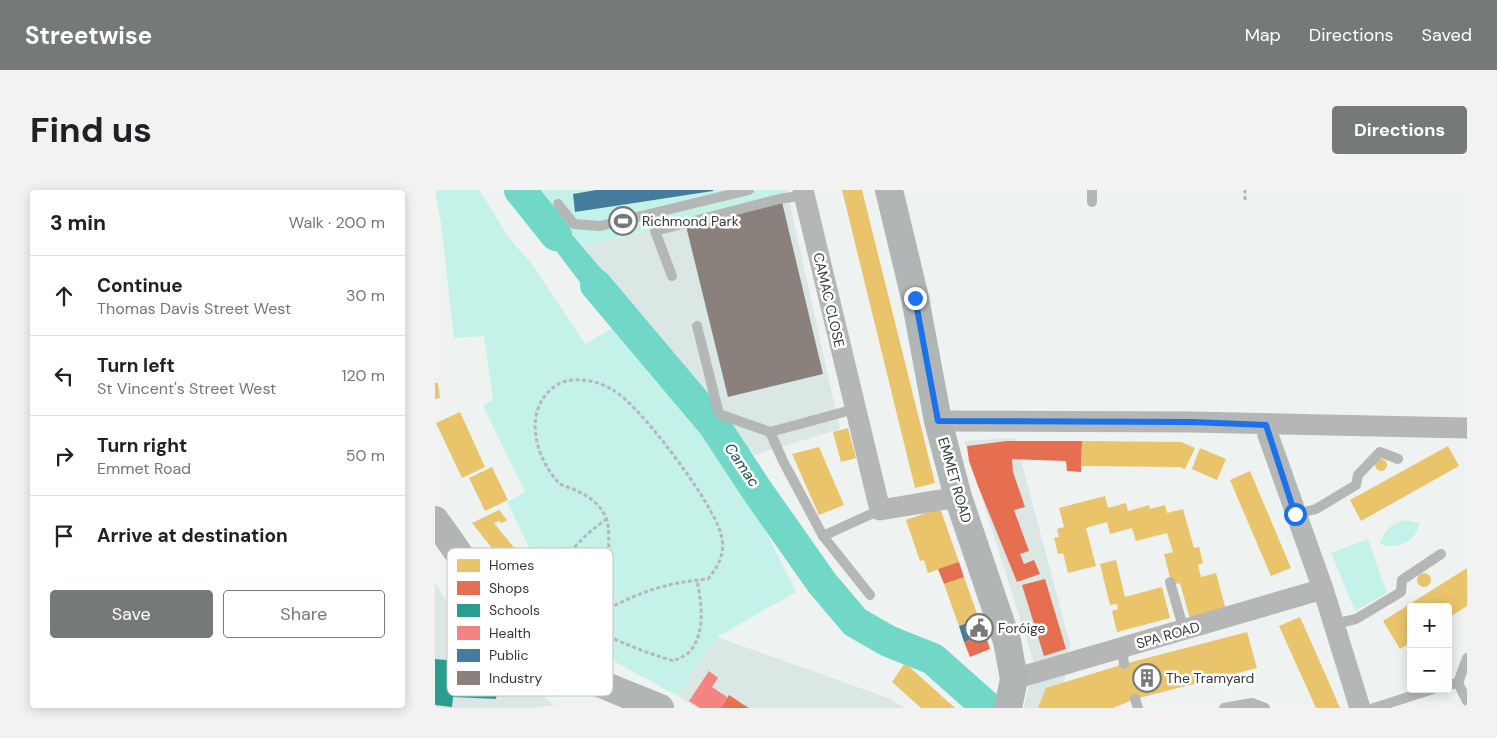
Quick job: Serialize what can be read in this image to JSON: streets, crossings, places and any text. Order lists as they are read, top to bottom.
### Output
{
  "streets": {
    "main road": ["EMMET ROAD"],
    "street": ["CAMAC CLOSE", "SPA ROAD"]
  },
  "crossings": [
    ["EMMET ROAD", "SPA ROAD"]
  ],
  "water": ["Camac"],
  "places": {
    "sports": ["Richmond Park"],
    "public building": ["Foróige"],
    "building": ["The Tramyard"]
  },
  "legend": [
    "Homes",
    "Shops",
    "Schools",
    "Health",
    "Public",
    "Industry"
  ],
  "page": {
    "header": "Streetwise",
    "nav": ["Map", "Directions", "Saved"],
    "buttons": [
      "Directions",
      ["Save", "Share"]
    ],
    "title": "Find us",
    "heading": ["3 min", "Walk · 200 m"],
    "list": [
      ["Continue", "Thomas Davis Street West", "30 m"],
      ["Turn left", "St Vincent's Street West", "120 m"],
      ["Turn right", "Emmet Road", "50 m"],
      "Arrive at destination"
    ],
    "map_buttons": ["+", "−"]
  }
}
